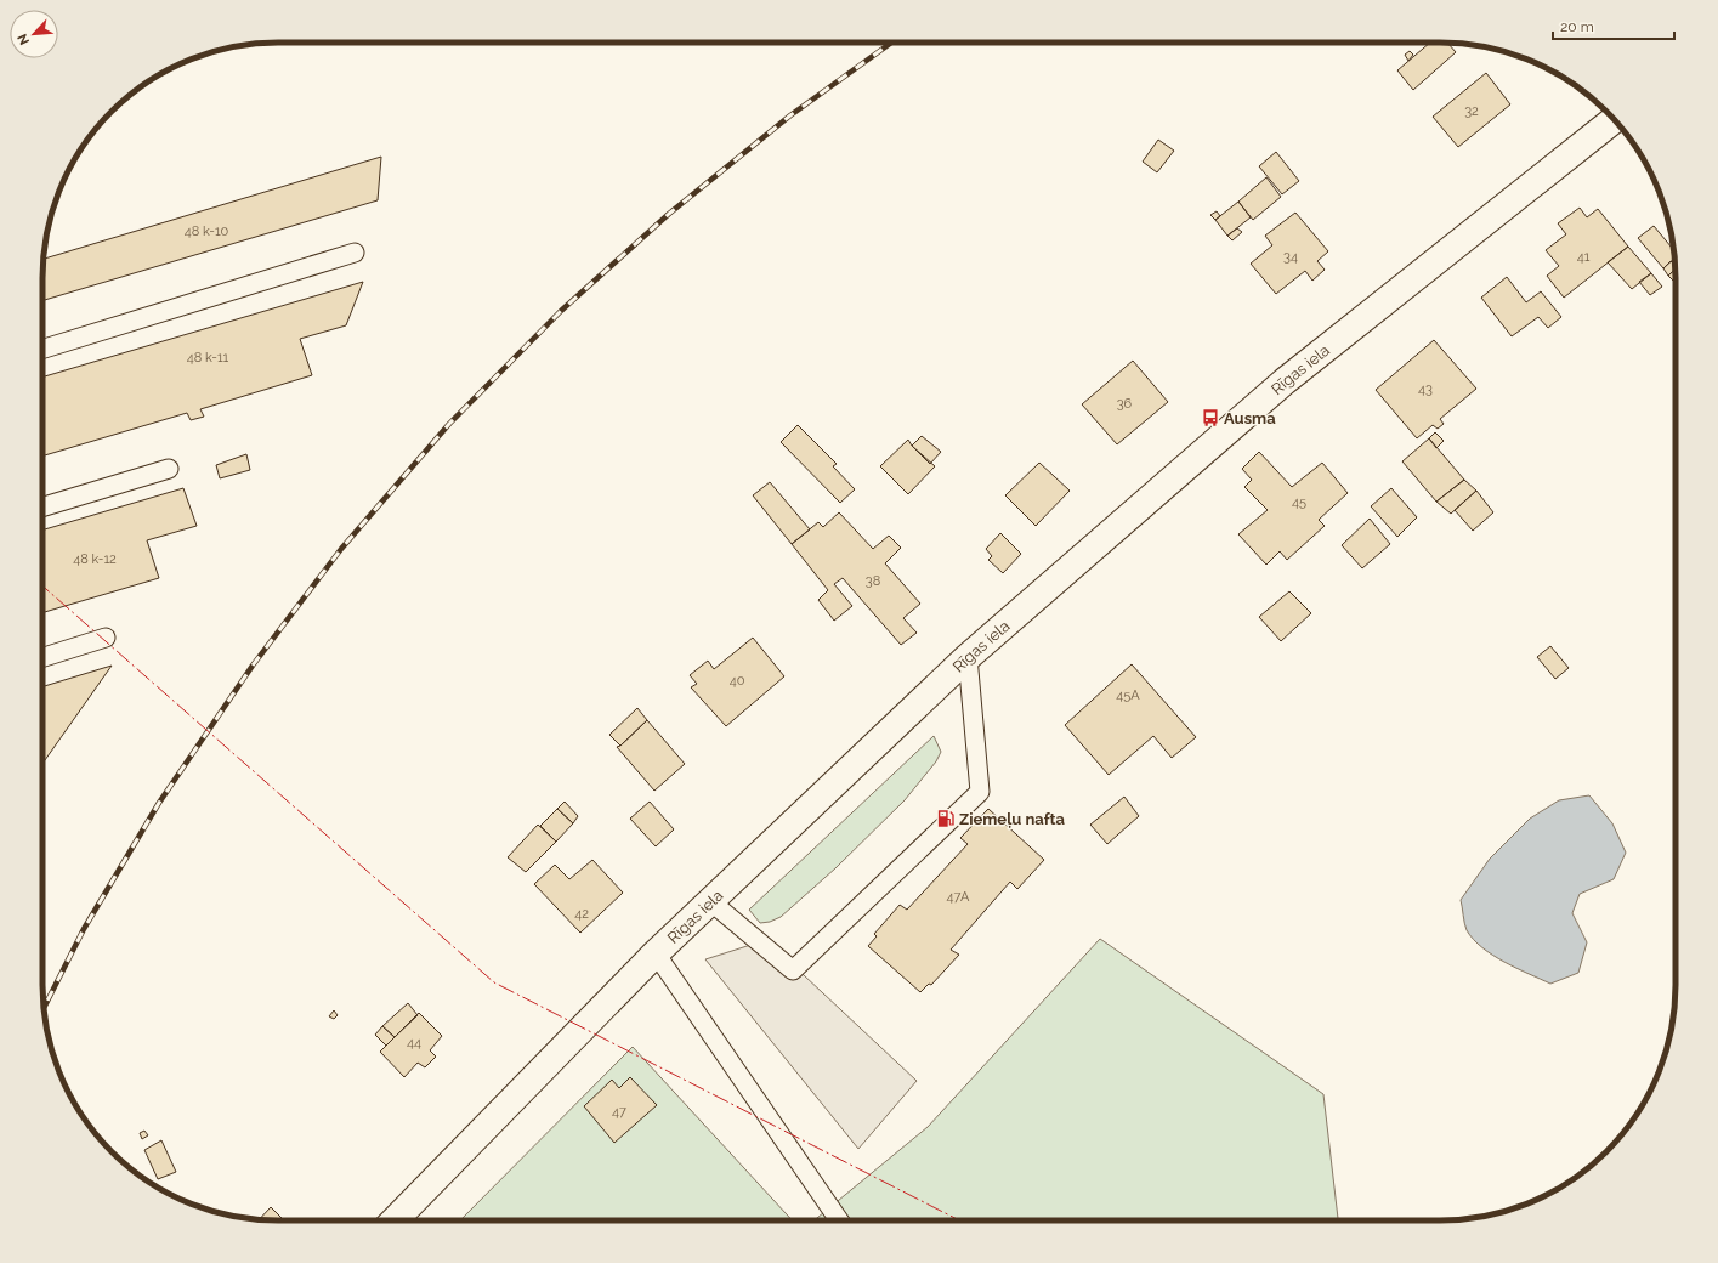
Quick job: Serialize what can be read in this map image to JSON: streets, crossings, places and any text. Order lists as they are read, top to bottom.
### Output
{
  "streets": {
    "main road": ["Rīgas iela"]
  },
  "places": {
    "bus stop": ["Ausma"],
    "fuel station": ["Ziemeļu nafta"]
  },
  "house_numbers": [
    "32",
    "48 k-10",
    "34",
    "41",
    "48 k-11",
    "43",
    "36",
    "45",
    "48 k-12",
    "38",
    "40",
    "45A",
    "47A",
    "42",
    "44",
    "47"
  ],
  "scale_bar": "20 m",
  "north": "bottom left"
}
